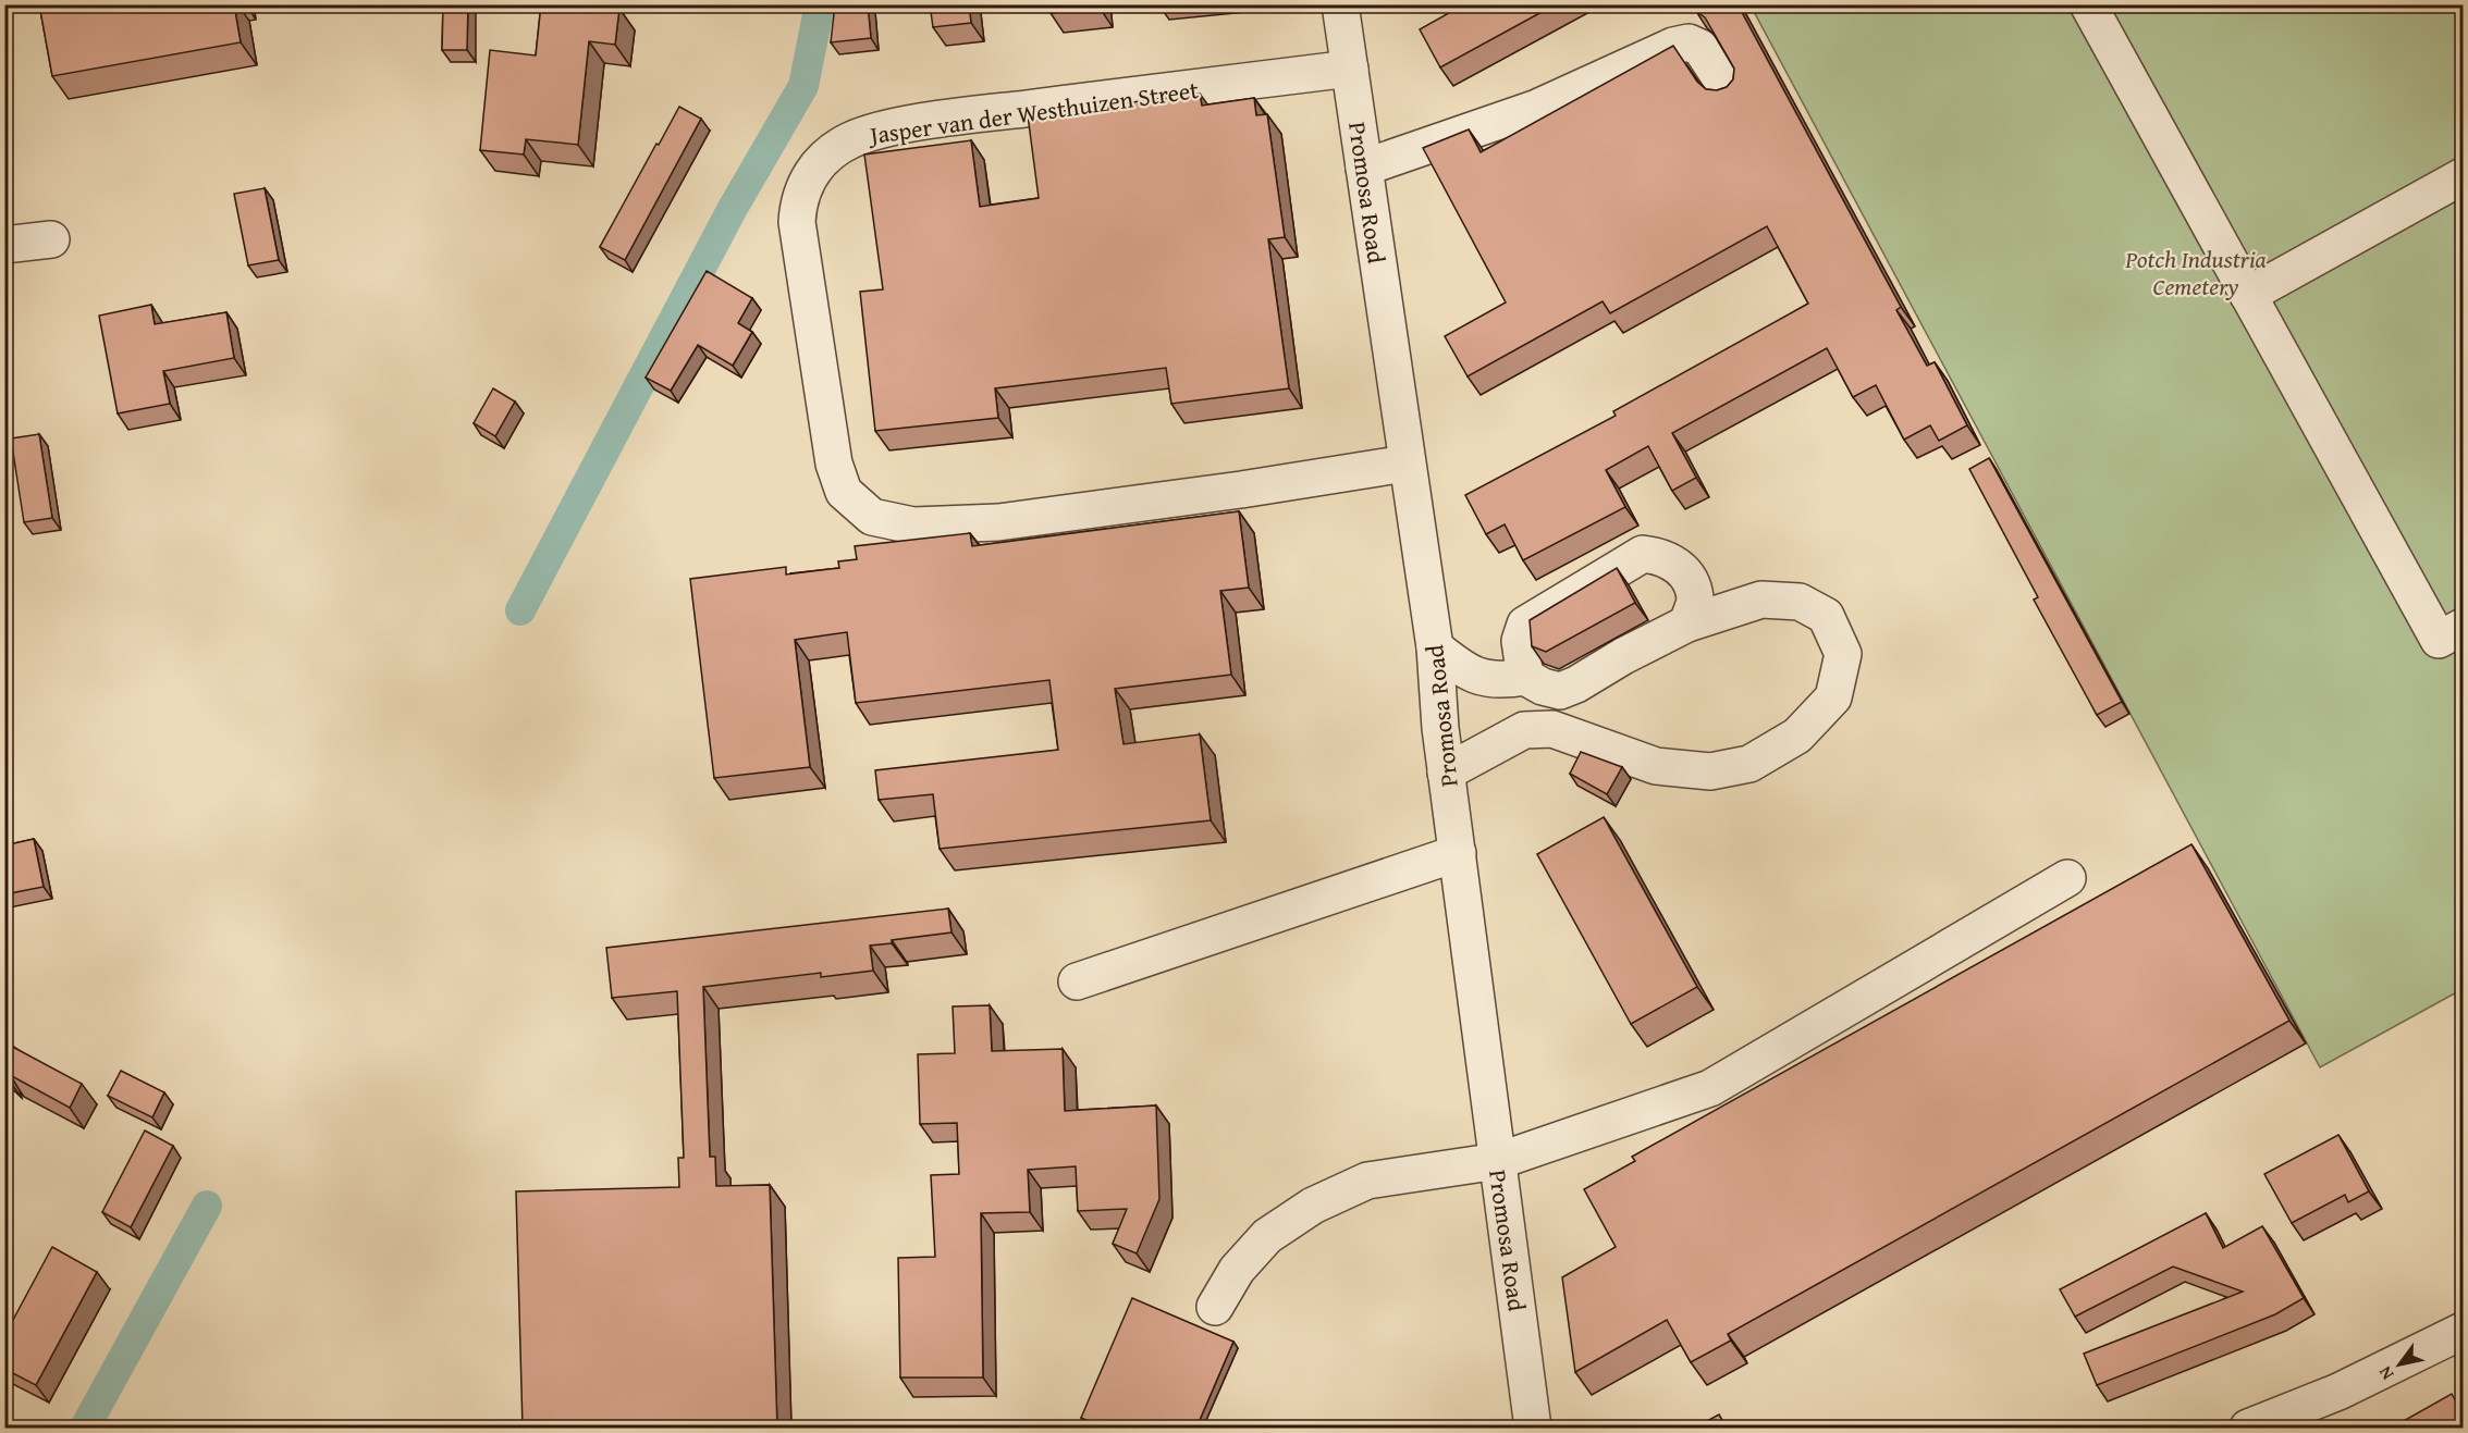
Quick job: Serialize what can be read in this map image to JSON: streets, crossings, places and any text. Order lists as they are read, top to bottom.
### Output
{
  "streets": {
    "street": ["Jasper van der Westhuizen Street", "Promosa Road"]
  },
  "crossings": [
    ["Jasper van der Westhuizen Street", "Promosa Road"]
  ],
  "parks": ["Potch Industria Cemetery"],
  "north": "bottom left"
}
